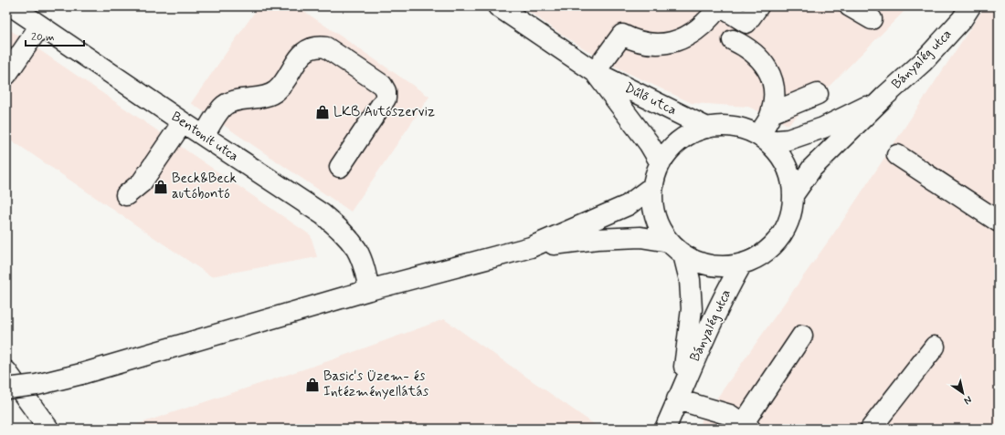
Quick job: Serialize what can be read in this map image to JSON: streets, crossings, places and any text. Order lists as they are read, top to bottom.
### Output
{
  "streets": {
    "street": ["Bányalég utca", "Dűlő utca", "Bentonit utca"]
  },
  "crossings": [
    ["Bányalég utca", "Dűlő utca"]
  ],
  "places": {
    "shop": ["LKB Autószerviz", "Beck&Beck autóbontó", "Basic's Üzem- és Intézményellátás"]
  },
  "scale_bar": "20 m",
  "north": "bottom right"
}
